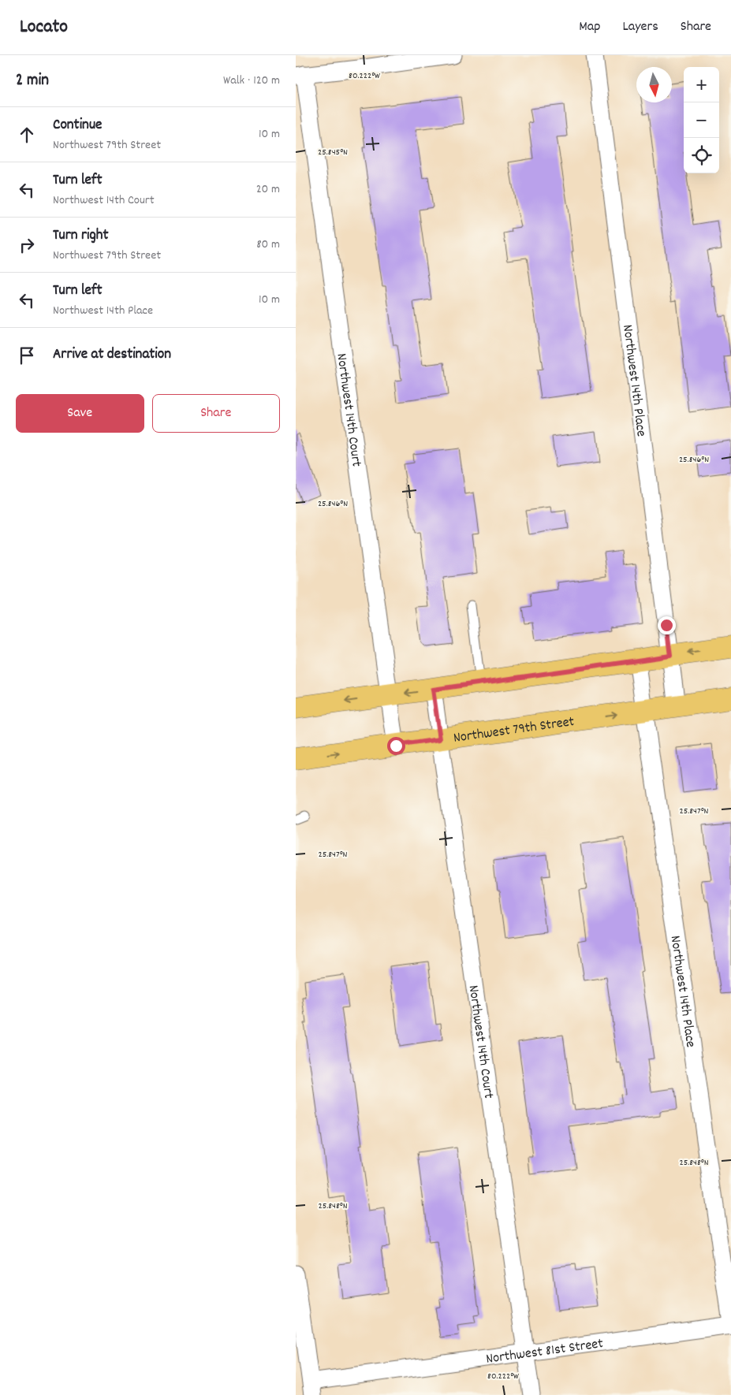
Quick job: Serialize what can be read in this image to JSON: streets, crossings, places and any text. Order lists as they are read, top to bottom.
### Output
{
  "streets": {
    "main road": ["Northwest 79th Street"],
    "street": ["Northwest 14th Place", "Northwest 14th Court", "Northwest 81st Street"]
  },
  "crossings": [
    ["Northwest 14th Place", "Northwest 79th Street"],
    ["Northwest 14th Place", "Northwest 81st Street"],
    ["Northwest 14th Court", "Northwest 79th Street"],
    ["Northwest 14th Court", "Northwest 81st Street"]
  ],
  "north": "bottom",
  "page": {
    "header": "Locato",
    "nav": ["Map", "Layers", "Share"],
    "heading": ["2 min", "Walk · 120 m"],
    "map_buttons": ["+", "−"],
    "list": [
      ["Continue", "Northwest 79th Street", "10 m"],
      ["Turn left", "Northwest 14th Court", "20 m"],
      ["Turn right", "Northwest 79th Street", "80 m"],
      ["Turn left", "Northwest 14th Place", "10 m"],
      "Arrive at destination"
    ],
    "buttons": ["Save", "Share"]
  },
  "coordinates": [
    "80.222°W",
    "25.845°N",
    "25.846°N",
    "25.847°N",
    "25.848°N"
  ]
}
